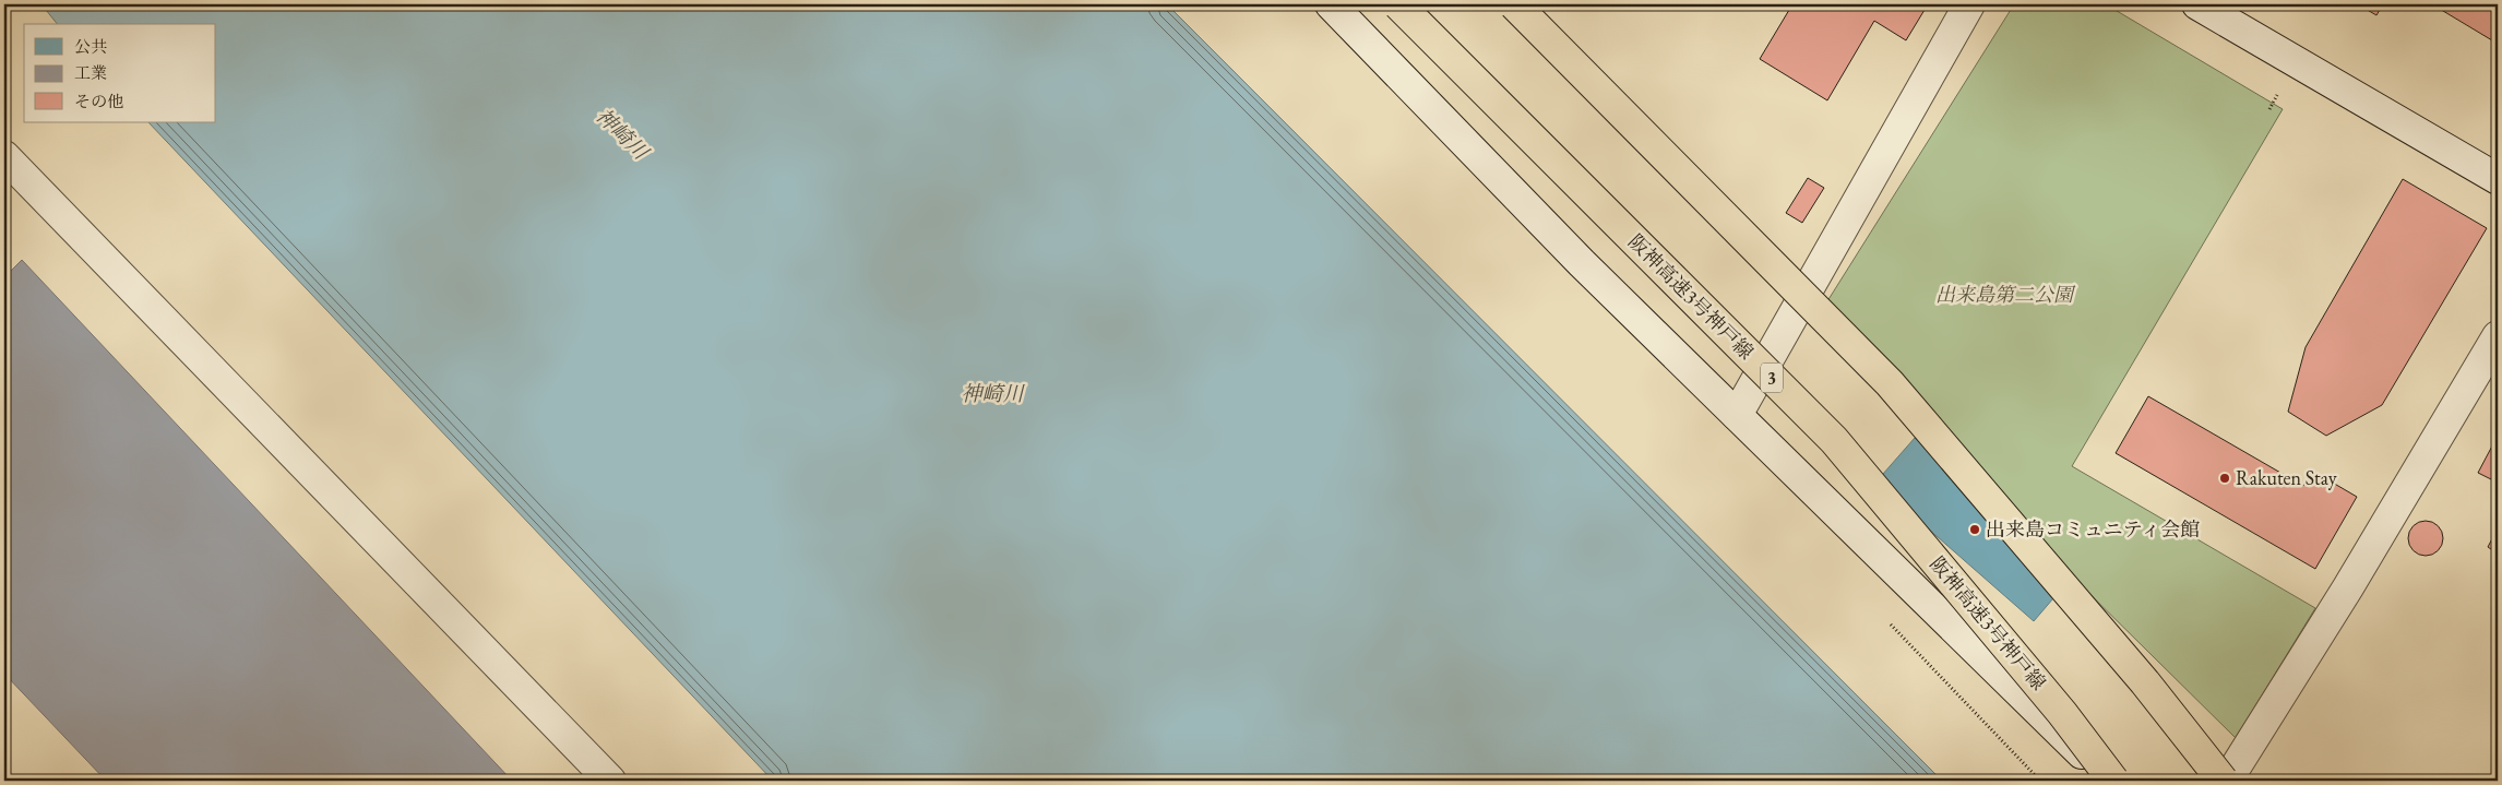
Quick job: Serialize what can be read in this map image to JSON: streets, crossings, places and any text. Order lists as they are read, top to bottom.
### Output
{
  "streets": {
    "highway": ["阪神高速3号神戸線", "3"]
  },
  "water": ["神崎川"],
  "parks": ["出来島第二公園"],
  "places": ["Rakuten Stay", "出来島コミュニティ会館"],
  "legend": ["公共", "工業", "その他"]
}
